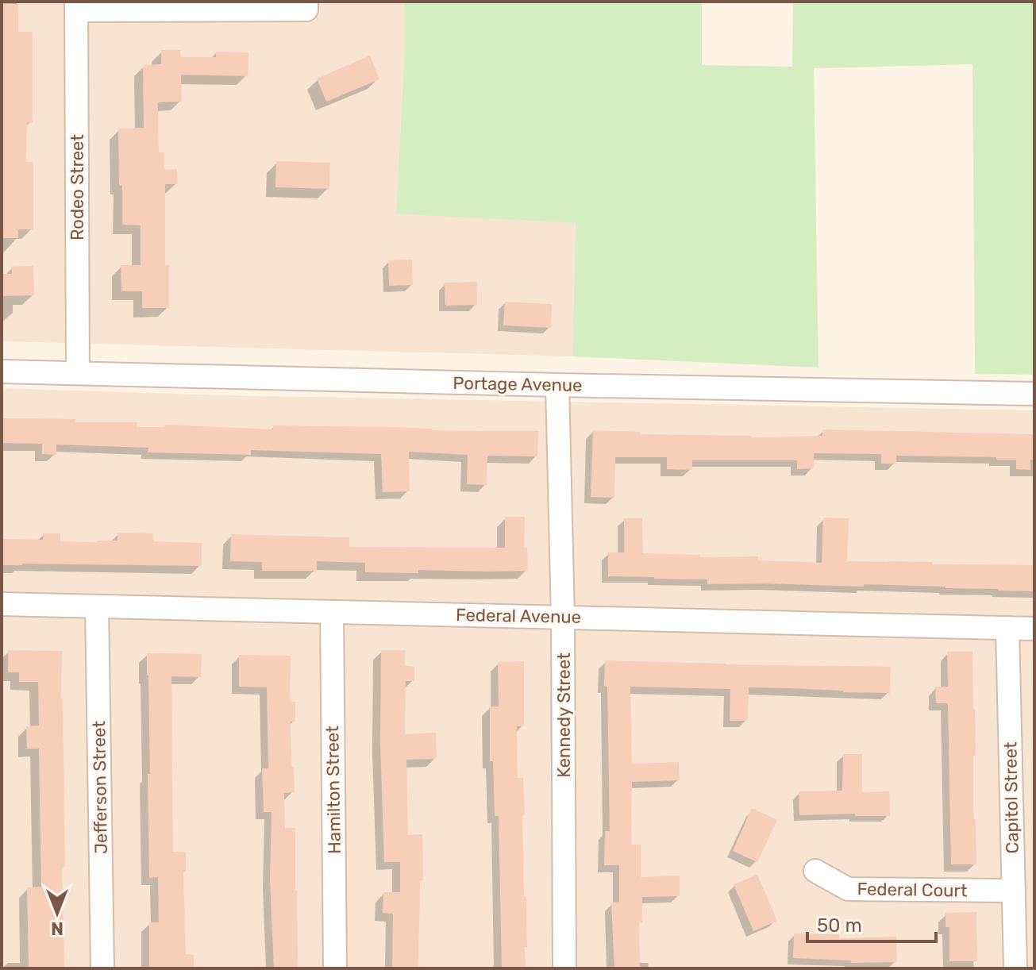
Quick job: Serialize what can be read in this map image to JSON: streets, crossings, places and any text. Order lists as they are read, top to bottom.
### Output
{
  "streets": {
    "street": [
      "Rodeo Street",
      "Portage Avenue",
      "Federal Avenue",
      "Kennedy Street",
      "Jefferson Street",
      "Hamilton Street",
      "Capitol Street",
      "Federal Court"
    ]
  },
  "crossings": [
    ["Rodeo Street", "Portage Avenue"],
    ["Portage Avenue", "Kennedy Street"],
    ["Federal Avenue", "Kennedy Street"],
    ["Federal Avenue", "Jefferson Street"],
    ["Federal Avenue", "Hamilton Street"],
    ["Federal Avenue", "Capitol Street"],
    ["Capitol Street", "Federal Court"]
  ],
  "scale_bar": "50 m",
  "north": "bottom"
}
